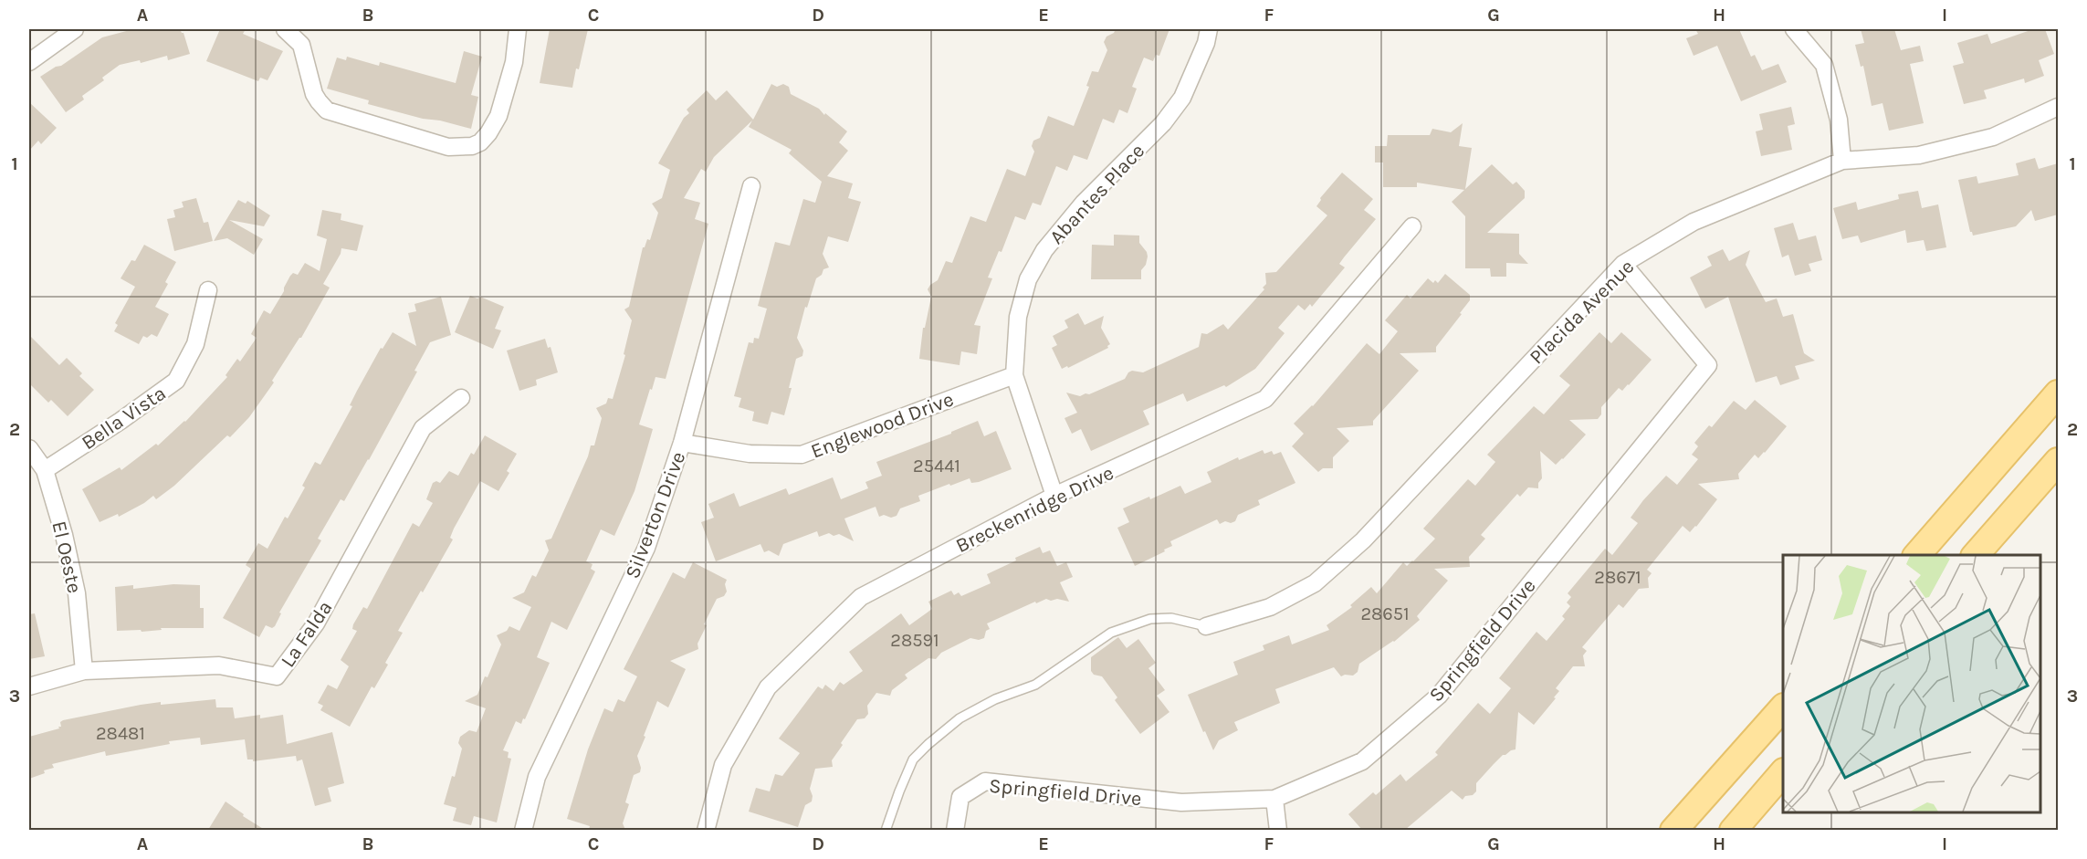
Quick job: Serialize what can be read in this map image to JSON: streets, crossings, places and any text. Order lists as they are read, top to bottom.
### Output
{
  "streets": {
    "street": [
      "Abantes Place",
      "Placida Avenue",
      "Bella Vista",
      "Englewood Drive",
      "Breckenridge Drive",
      "Silverton Drive",
      "El Oeste",
      "La Falda",
      "Springfield Drive"
    ]
  },
  "crossings": [
    ["Abantes Place", "Englewood Drive"],
    ["Abantes Place", "Breckenridge Drive"],
    ["Placida Avenue", "Springfield Drive"],
    ["Bella Vista", "El Oeste"],
    ["Englewood Drive", "Silverton Drive"],
    ["El Oeste", "La Falda"]
  ],
  "house_numbers": [
    "25441",
    "28671",
    "28651",
    "28591",
    "28481"
  ],
  "grid": {
    "columns": [
      "A",
      "B",
      "C",
      "D",
      "E",
      "F",
      "G",
      "H",
      "I"
    ],
    "rows": ["1", "2", "3"]
  }
}
